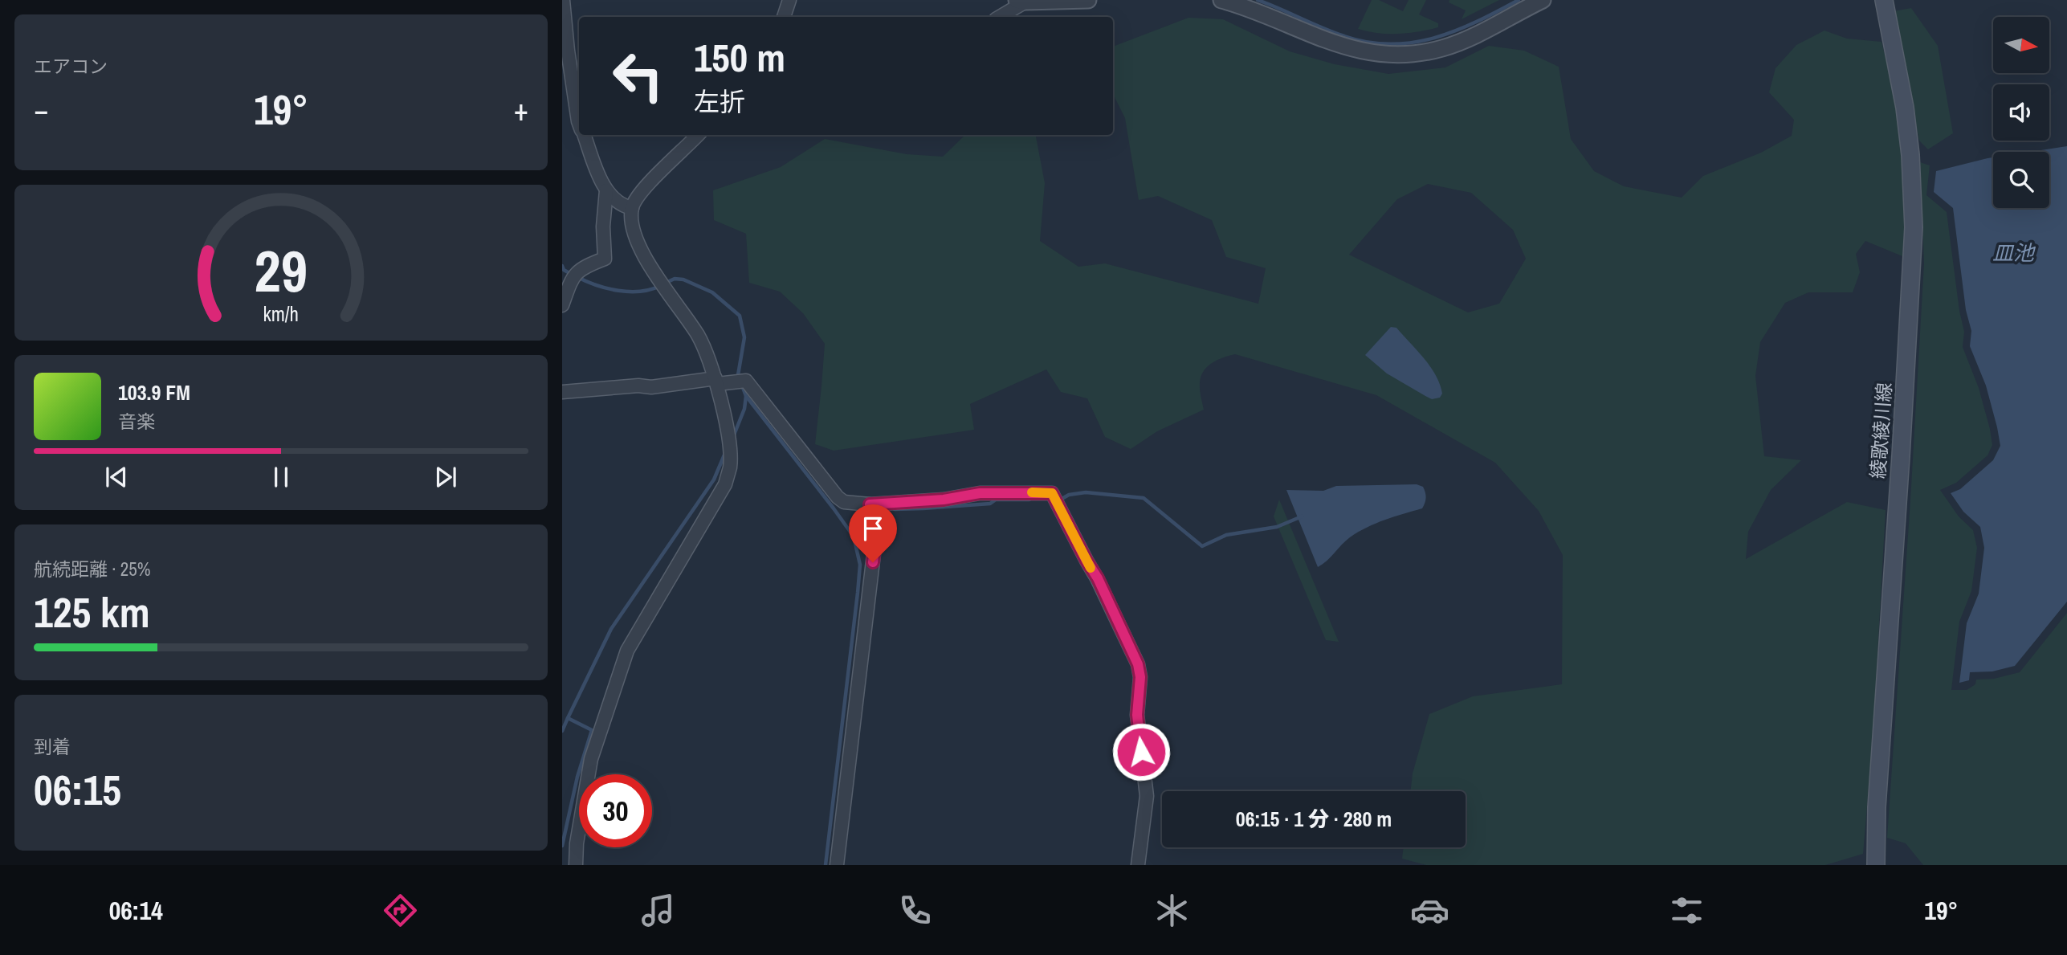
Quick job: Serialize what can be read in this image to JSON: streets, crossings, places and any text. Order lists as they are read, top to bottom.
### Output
{
  "streets": {
    "main road": ["綾歌綾川線"]
  },
  "water": ["皿池"],
  "north": "right",
  "page": {
    "tile": [
      "エアコン",
      ["航続距離 · 25%", "125 km"],
      ["到着", "06:15"]
    ],
    "turn": ["150 m", "左折"],
    "heat": ["−", "19°", "+"],
    "song": ["103.9 FM", "音楽"],
    "limit": "30",
    "trip": "06:15 · 1 分 · 280 m",
    "tabs": ["06:14", "19°"],
    "gauge": ["29", "km/h"]
  }
}
